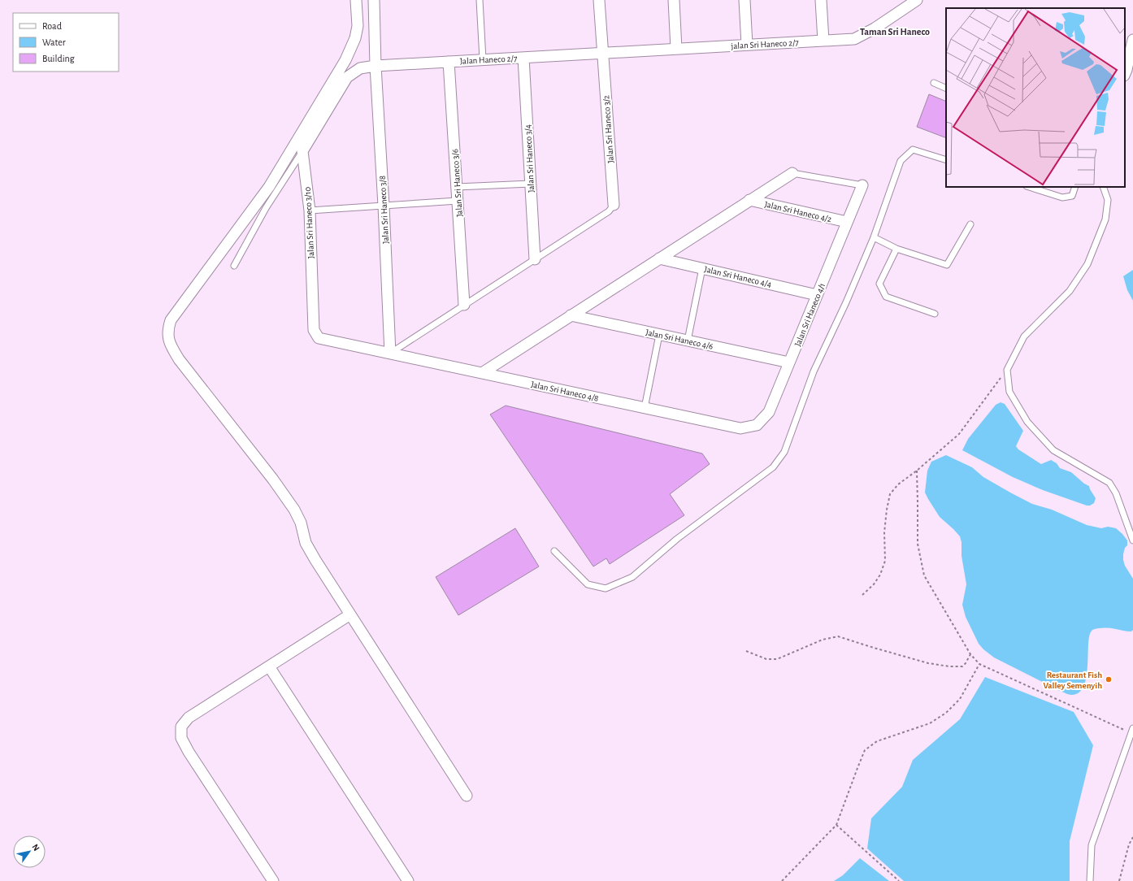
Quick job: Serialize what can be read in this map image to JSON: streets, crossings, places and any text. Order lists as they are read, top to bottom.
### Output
{
  "streets": {
    "street": [
      "jalan Sri Haneco 2/7",
      "Jalan Haneco 2/7",
      "Jalan Sri Haneco 3/2",
      "Jalan Sri Haneco 3/4",
      "Jalan Sri Haneco 3/6",
      "Jalan Sri Haneco 3/8",
      "Jalan Sri Haneco 4/2",
      "Jalan Sri Haneco 3/10",
      "Jalan Sri Haneco 4/4",
      "Jalan Sri Haneco 4/1",
      "Jalan Sri Haneco 4/6",
      "Jalan Sri Haneco 4/8"
    ]
  },
  "crossings": [
    ["jalan Sri Haneco 2/7", "Jalan Haneco 2/7"],
    ["jalan Sri Haneco 2/7", "Jalan Sri Haneco 3/2"],
    ["Jalan Haneco 2/7", "Jalan Sri Haneco 3/2"],
    ["Jalan Haneco 2/7", "Jalan Sri Haneco 3/4"],
    ["Jalan Haneco 2/7", "Jalan Sri Haneco 3/6"],
    ["Jalan Haneco 2/7", "Jalan Sri Haneco 3/8"],
    ["Jalan Sri Haneco 3/8", "Jalan Sri Haneco 3/10"],
    ["Jalan Sri Haneco 3/8", "Jalan Sri Haneco 4/8"],
    ["Jalan Sri Haneco 4/2", "Jalan Sri Haneco 4/1"],
    ["Jalan Sri Haneco 3/10", "Jalan Sri Haneco 4/8"],
    ["Jalan Sri Haneco 4/4", "Jalan Sri Haneco 4/1"],
    ["Jalan Sri Haneco 4/1", "Jalan Sri Haneco 4/6"],
    ["Jalan Sri Haneco 4/1", "Jalan Sri Haneco 4/8"]
  ],
  "districts": ["Taman Sri Haneco"],
  "places": ["Restaurant Fish Valley Semenyih"],
  "legend": ["Road", "Water", "Building"],
  "north": "top right"
}
